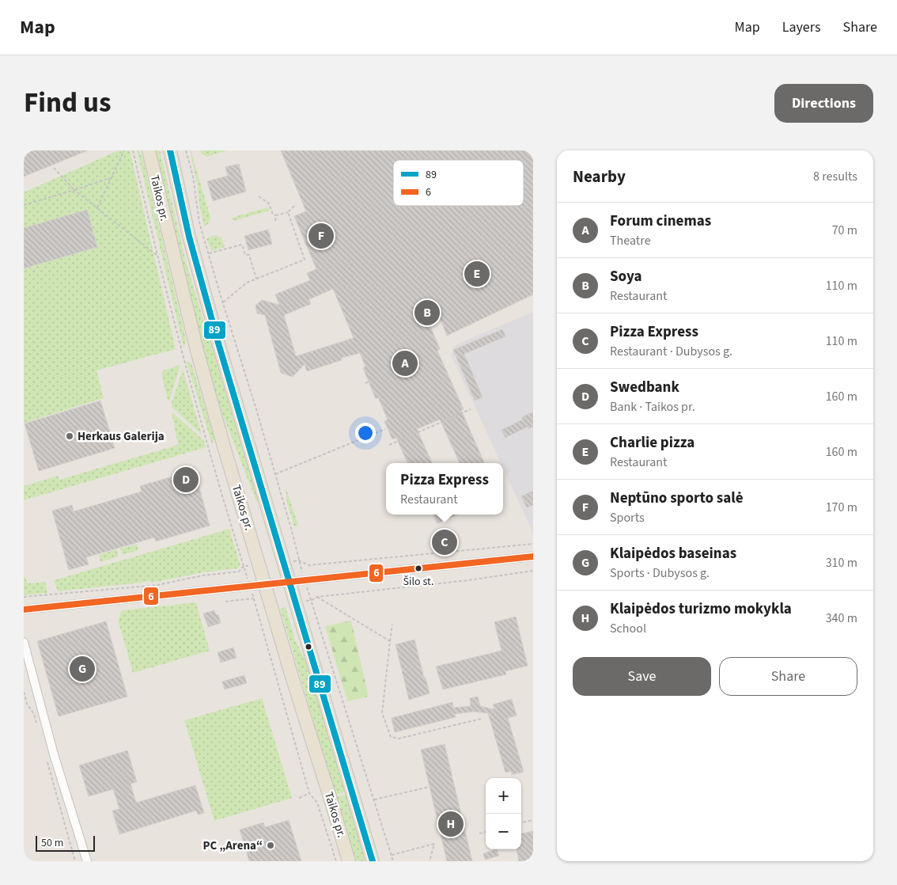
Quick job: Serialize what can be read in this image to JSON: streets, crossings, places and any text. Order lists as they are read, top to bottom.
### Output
{
  "streets": {
    "main road": ["Taikos pr."]
  },
  "places": ["Herkaus Galerija", "Šilo st.", "PC „Arena“"],
  "lines": ["transit line 89", "transit line 6"],
  "legend": ["89", "6"],
  "scale_bar": "50 m",
  "page": {
    "header": "Map",
    "nav": ["Map", "Layers", "Share"],
    "title": "Find us",
    "buttons": [
      "Directions",
      ["Save", "Share"]
    ],
    "heading": ["Nearby", "8 results"],
    "list": [
      {
        "mark": "A",
        "name": "Forum cinemas",
        "note": "Theatre",
        "value": "70 m"
      },
      {
        "mark": "B",
        "name": "Soya",
        "note": "Restaurant",
        "value": "110 m"
      },
      {
        "mark": "C",
        "name": "Pizza Express",
        "note": "Restaurant · Dubysos g.",
        "value": "110 m"
      },
      {
        "mark": "D",
        "name": "Swedbank",
        "note": "Bank · Taikos pr.",
        "value": "160 m"
      },
      {
        "mark": "E",
        "name": "Charlie pizza",
        "note": "Restaurant",
        "value": "160 m"
      },
      {
        "mark": "F",
        "name": "Neptūno sporto salė",
        "note": "Sports",
        "value": "170 m"
      },
      {
        "mark": "G",
        "name": "Klaipėdos baseinas",
        "note": "Sports · Dubysos g.",
        "value": "310 m"
      },
      {
        "mark": "H",
        "name": "Klaipėdos turizmo mokykla",
        "note": "School",
        "value": "340 m"
      }
    ],
    "pins": [
      "F",
      "E",
      "B",
      "A",
      "D",
      "C",
      "G",
      "H"
    ],
    "popup": ["Pizza Express", "Restaurant"],
    "map_buttons": ["+", "−"],
    "scale": "50 m"
  }
}
